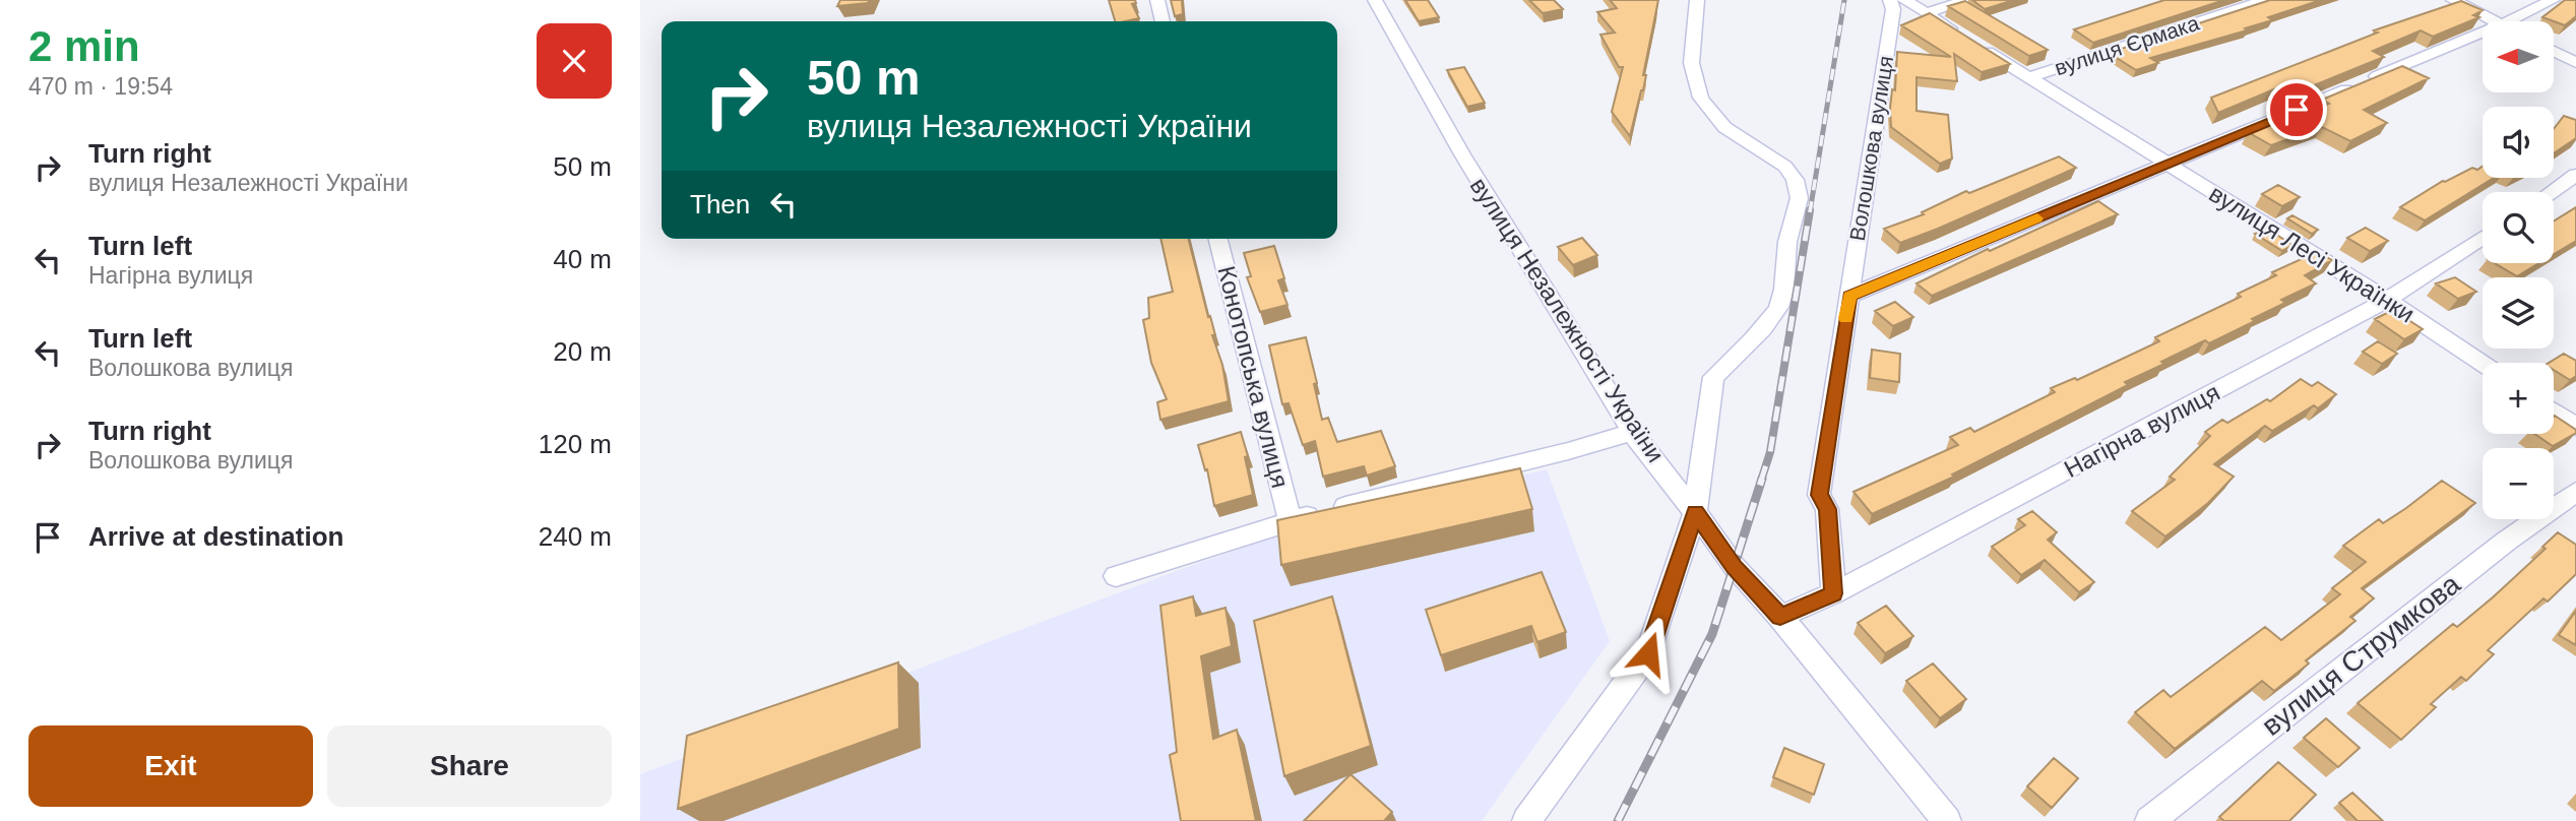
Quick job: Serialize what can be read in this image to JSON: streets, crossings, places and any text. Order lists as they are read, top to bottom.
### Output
{
  "streets": {
    "street": [
      "вулиця Єрмака",
      "Волошкова вулиця",
      "вулиця Лесі Українки",
      "вулиця Незалежності України",
      "Конотопська вулиця",
      "Нагірна вулиця",
      "вулиця Струмкова"
    ]
  },
  "crossings": [
    ["вулиця Єрмака", "вулиця Лесі Українки"],
    ["Волошкова вулиця", "Нагірна вулиця"],
    ["вулиця Лесі Українки", "Нагірна вулиця"],
    ["вулиця Незалежності України", "Нагірна вулиця"]
  ],
  "north": "left",
  "page": {
    "heading": ["2 min", "470 m · 19:54"],
    "map_buttons": ["+", "−"],
    "turn": ["50 m", "вулиця Незалежності України"],
    "list": [
      {
        "name": "Turn right",
        "note": "вулиця Незалежності України",
        "value": "50 m"
      },
      {
        "name": "Turn left",
        "note": "Нагірна вулиця",
        "value": "40 m"
      },
      {
        "name": "Turn left",
        "note": "Волошкова вулиця",
        "value": "20 m"
      },
      {
        "name": "Turn right",
        "note": "Волошкова вулиця",
        "value": "120 m"
      },
      {
        "name": "Arrive at destination",
        "value": "240 m"
      }
    ],
    "then": "Then",
    "buttons": ["Exit", "Share"]
  }
}
